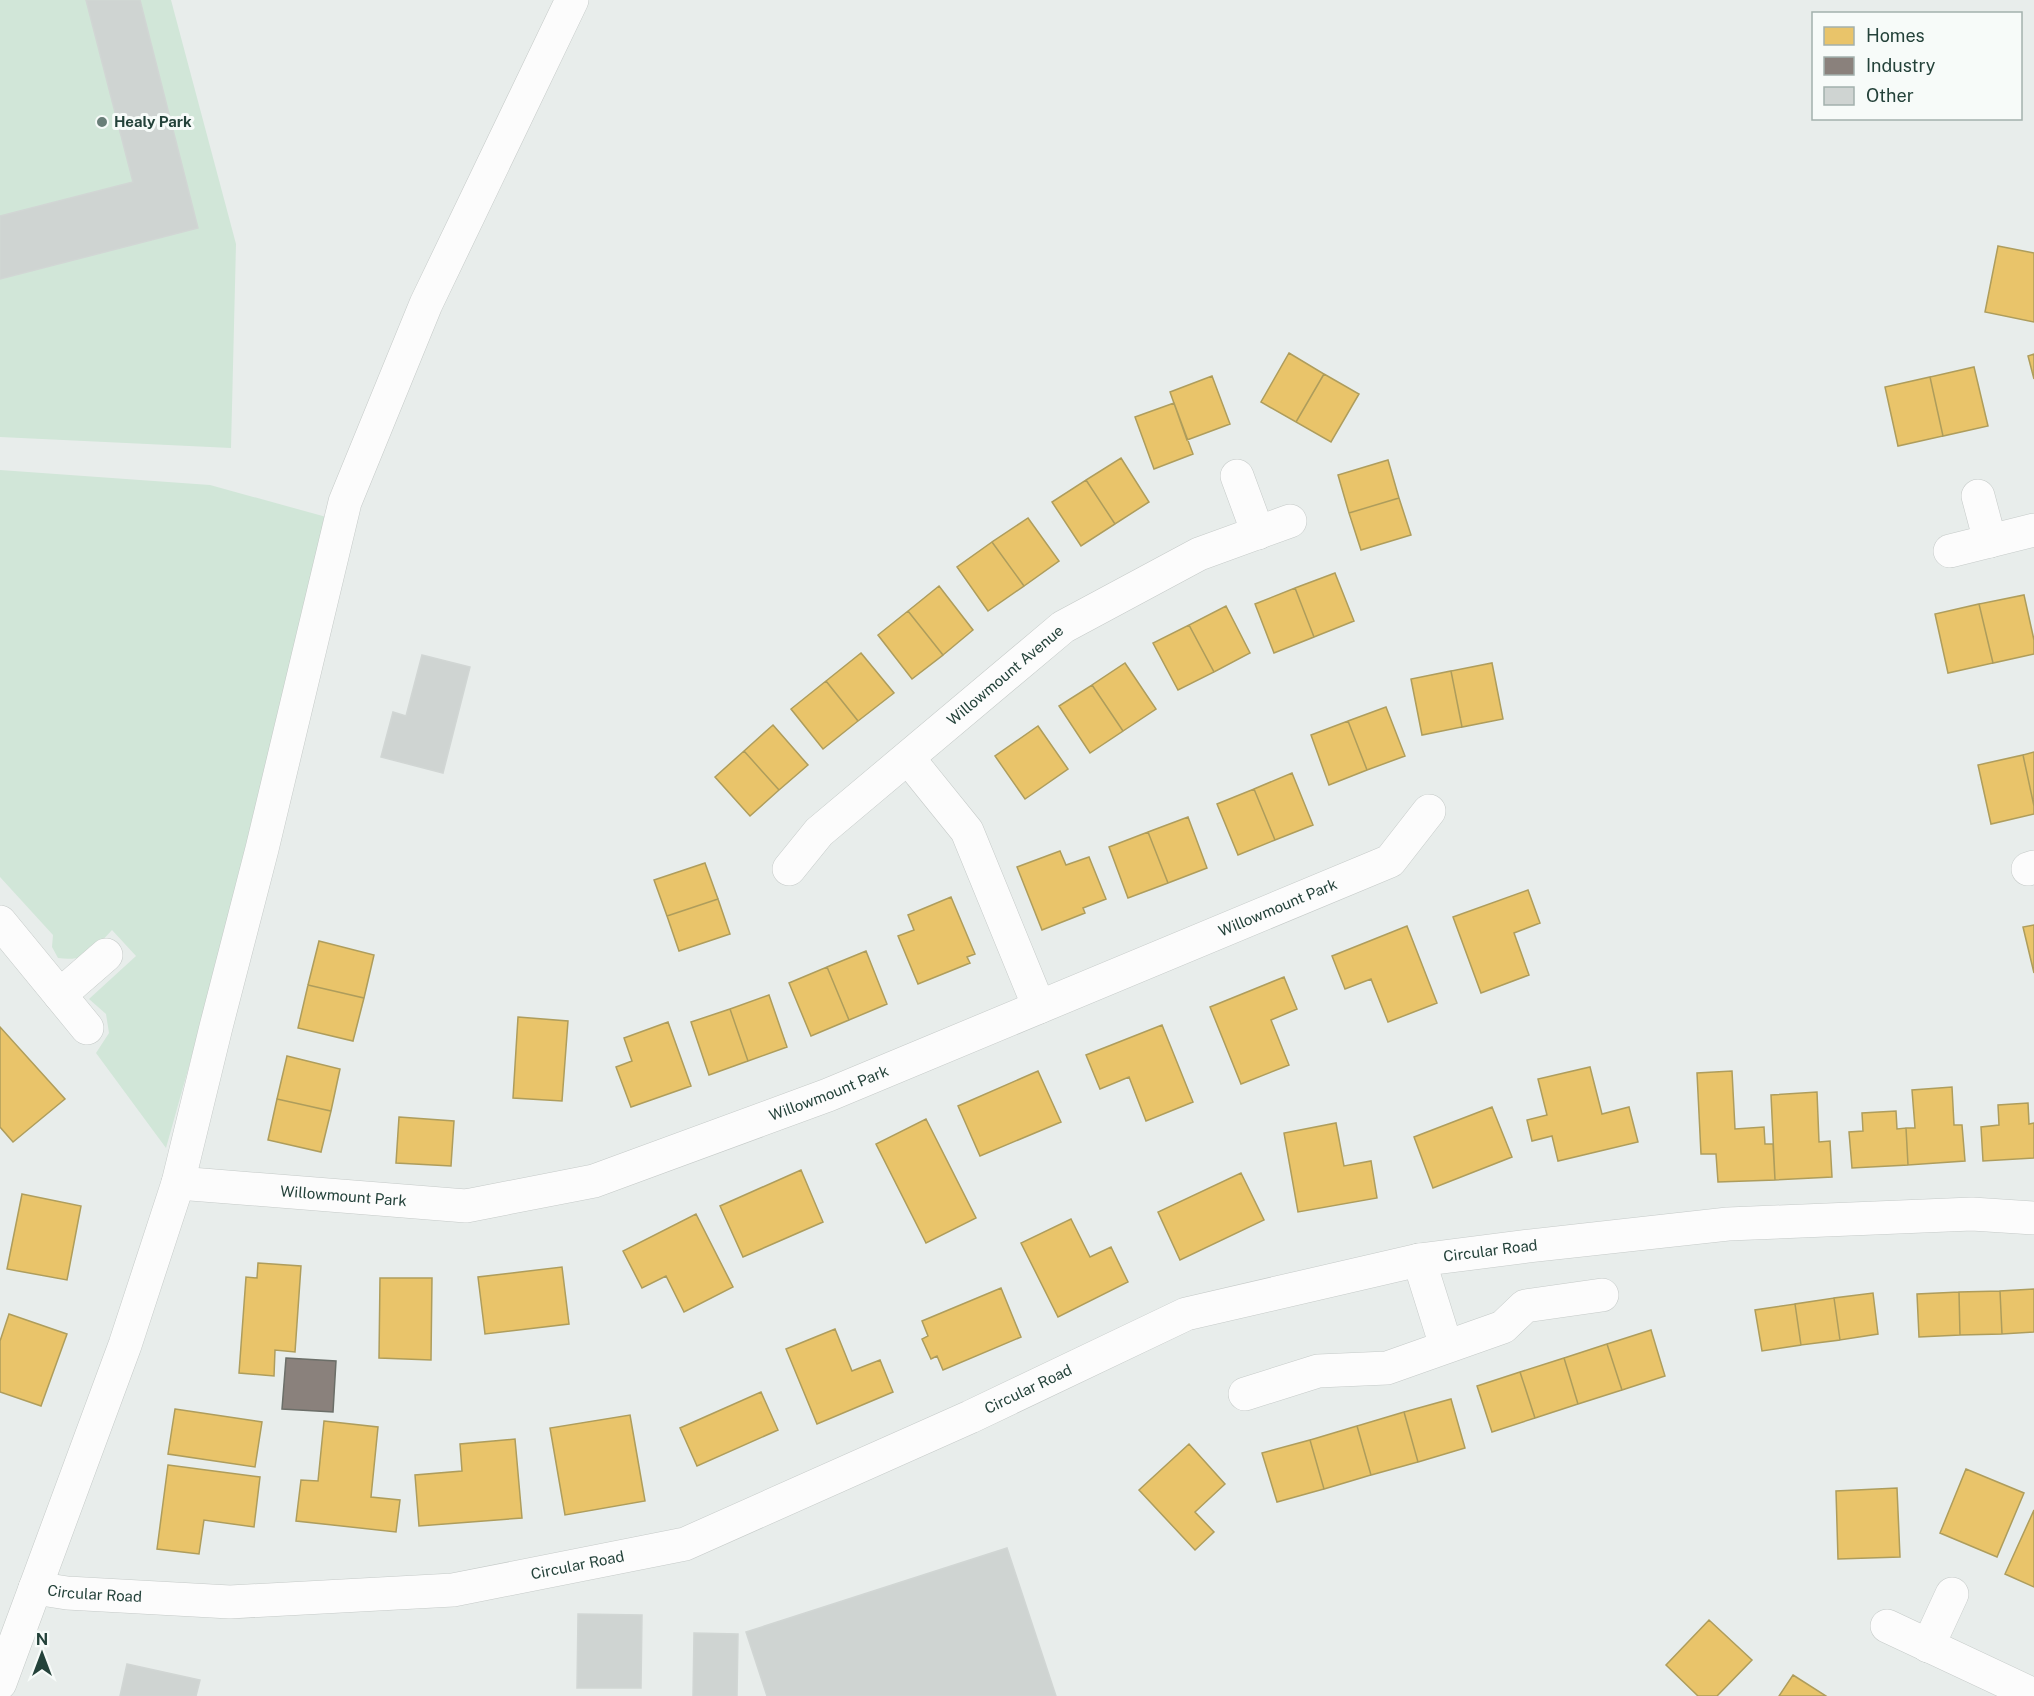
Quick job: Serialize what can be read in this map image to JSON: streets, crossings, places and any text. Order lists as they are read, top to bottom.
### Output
{
  "streets": {
    "street": ["Willowmount Avenue", "Willowmount Park", "Circular Road"]
  },
  "places": ["Healy Park"],
  "legend": ["Homes", "Industry", "Other"],
  "north": "top"
}
